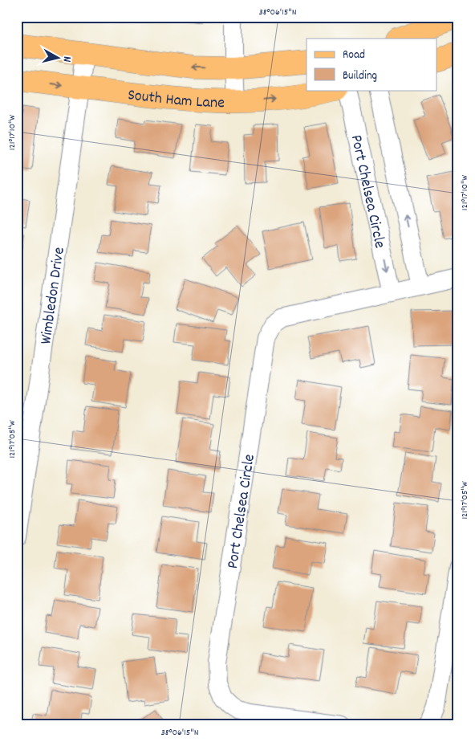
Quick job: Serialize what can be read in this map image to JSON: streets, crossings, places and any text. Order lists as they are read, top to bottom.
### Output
{
  "streets": {
    "main road": ["South Ham Lane"],
    "street": ["Port Chelsea Circle", "Wimbledon Drive"]
  },
  "crossings": [
    ["South Ham Lane", "Wimbledon Drive"]
  ],
  "legend": ["Road", "Building"],
  "north": "right",
  "coordinates": ["38°06'15\"N", "121°17'10\"W", "121°17'05\"W"]
}
